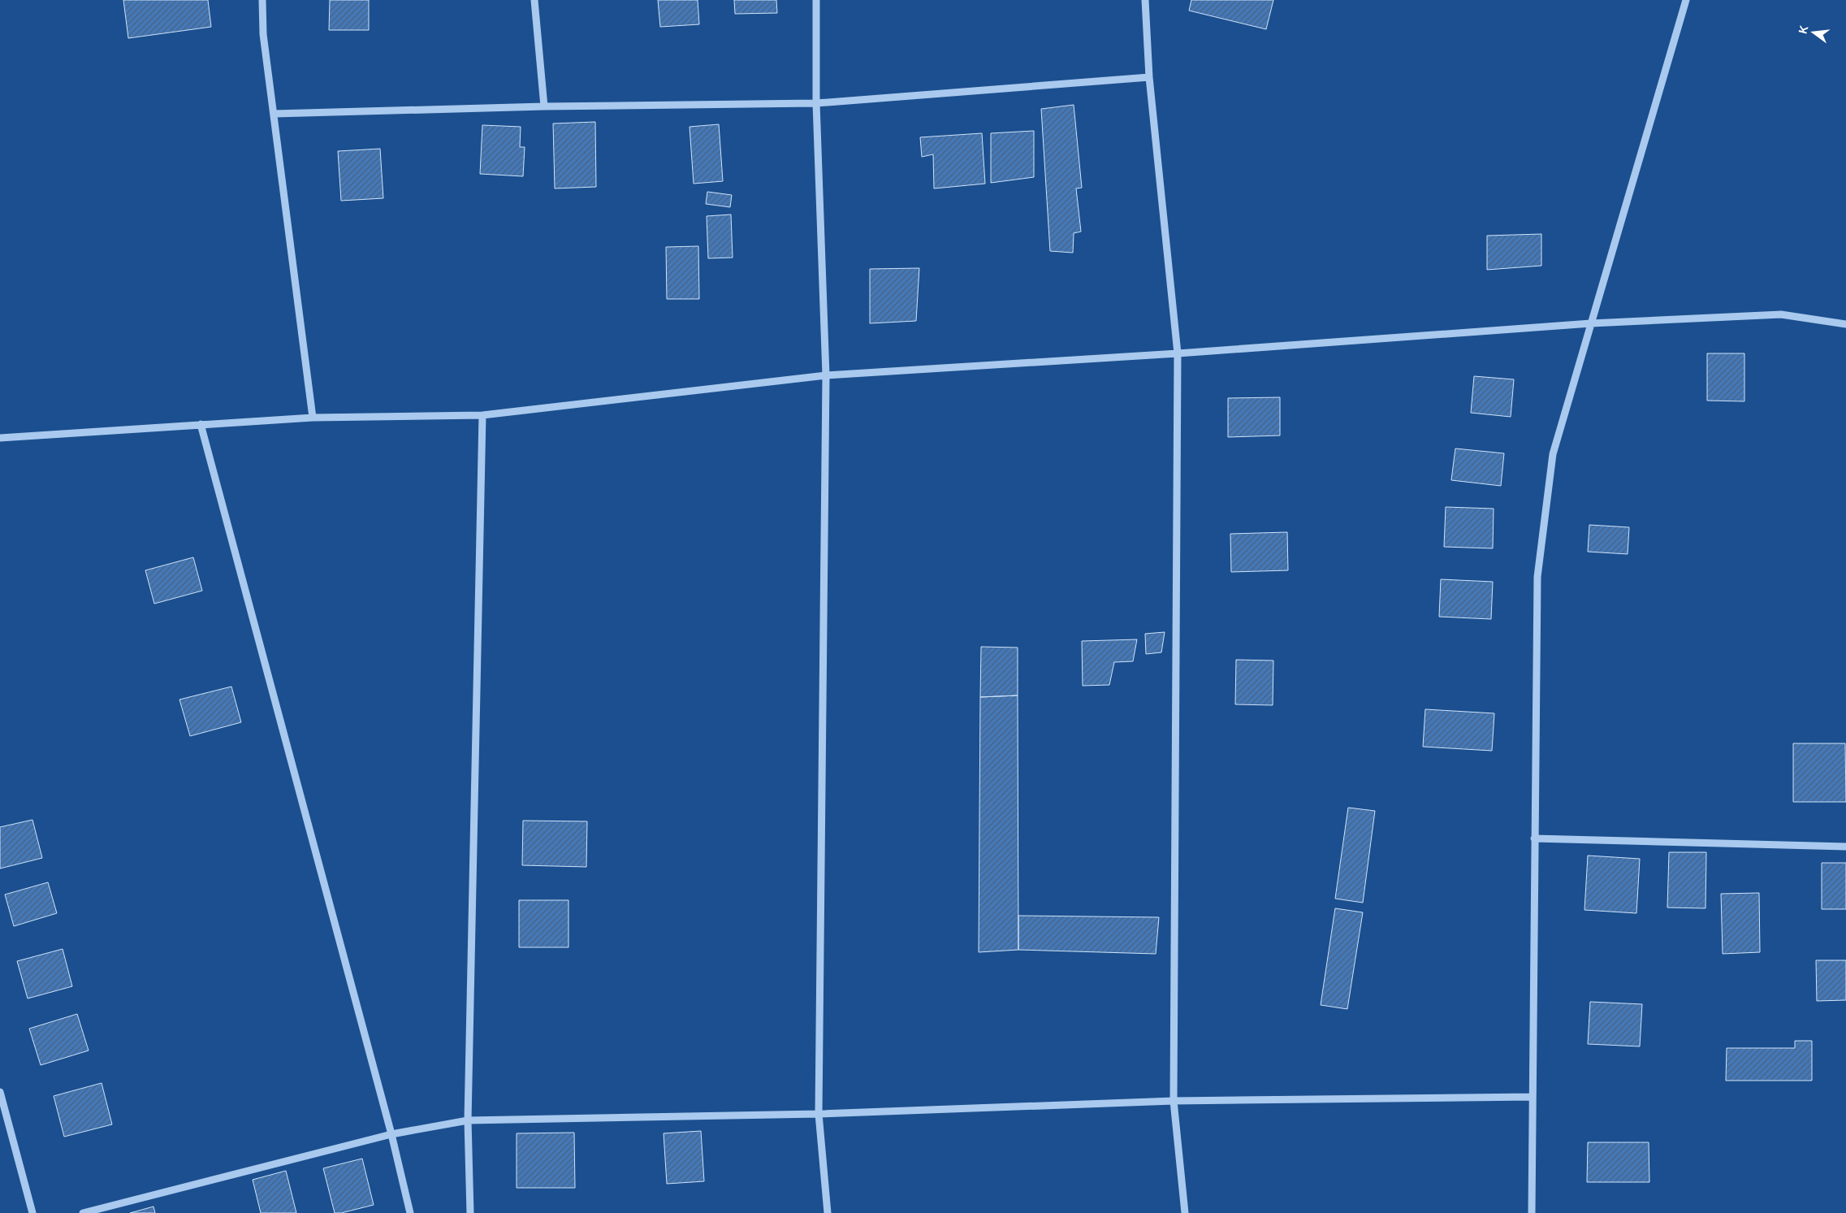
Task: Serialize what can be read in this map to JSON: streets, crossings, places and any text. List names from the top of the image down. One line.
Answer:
{"north":"left"}
